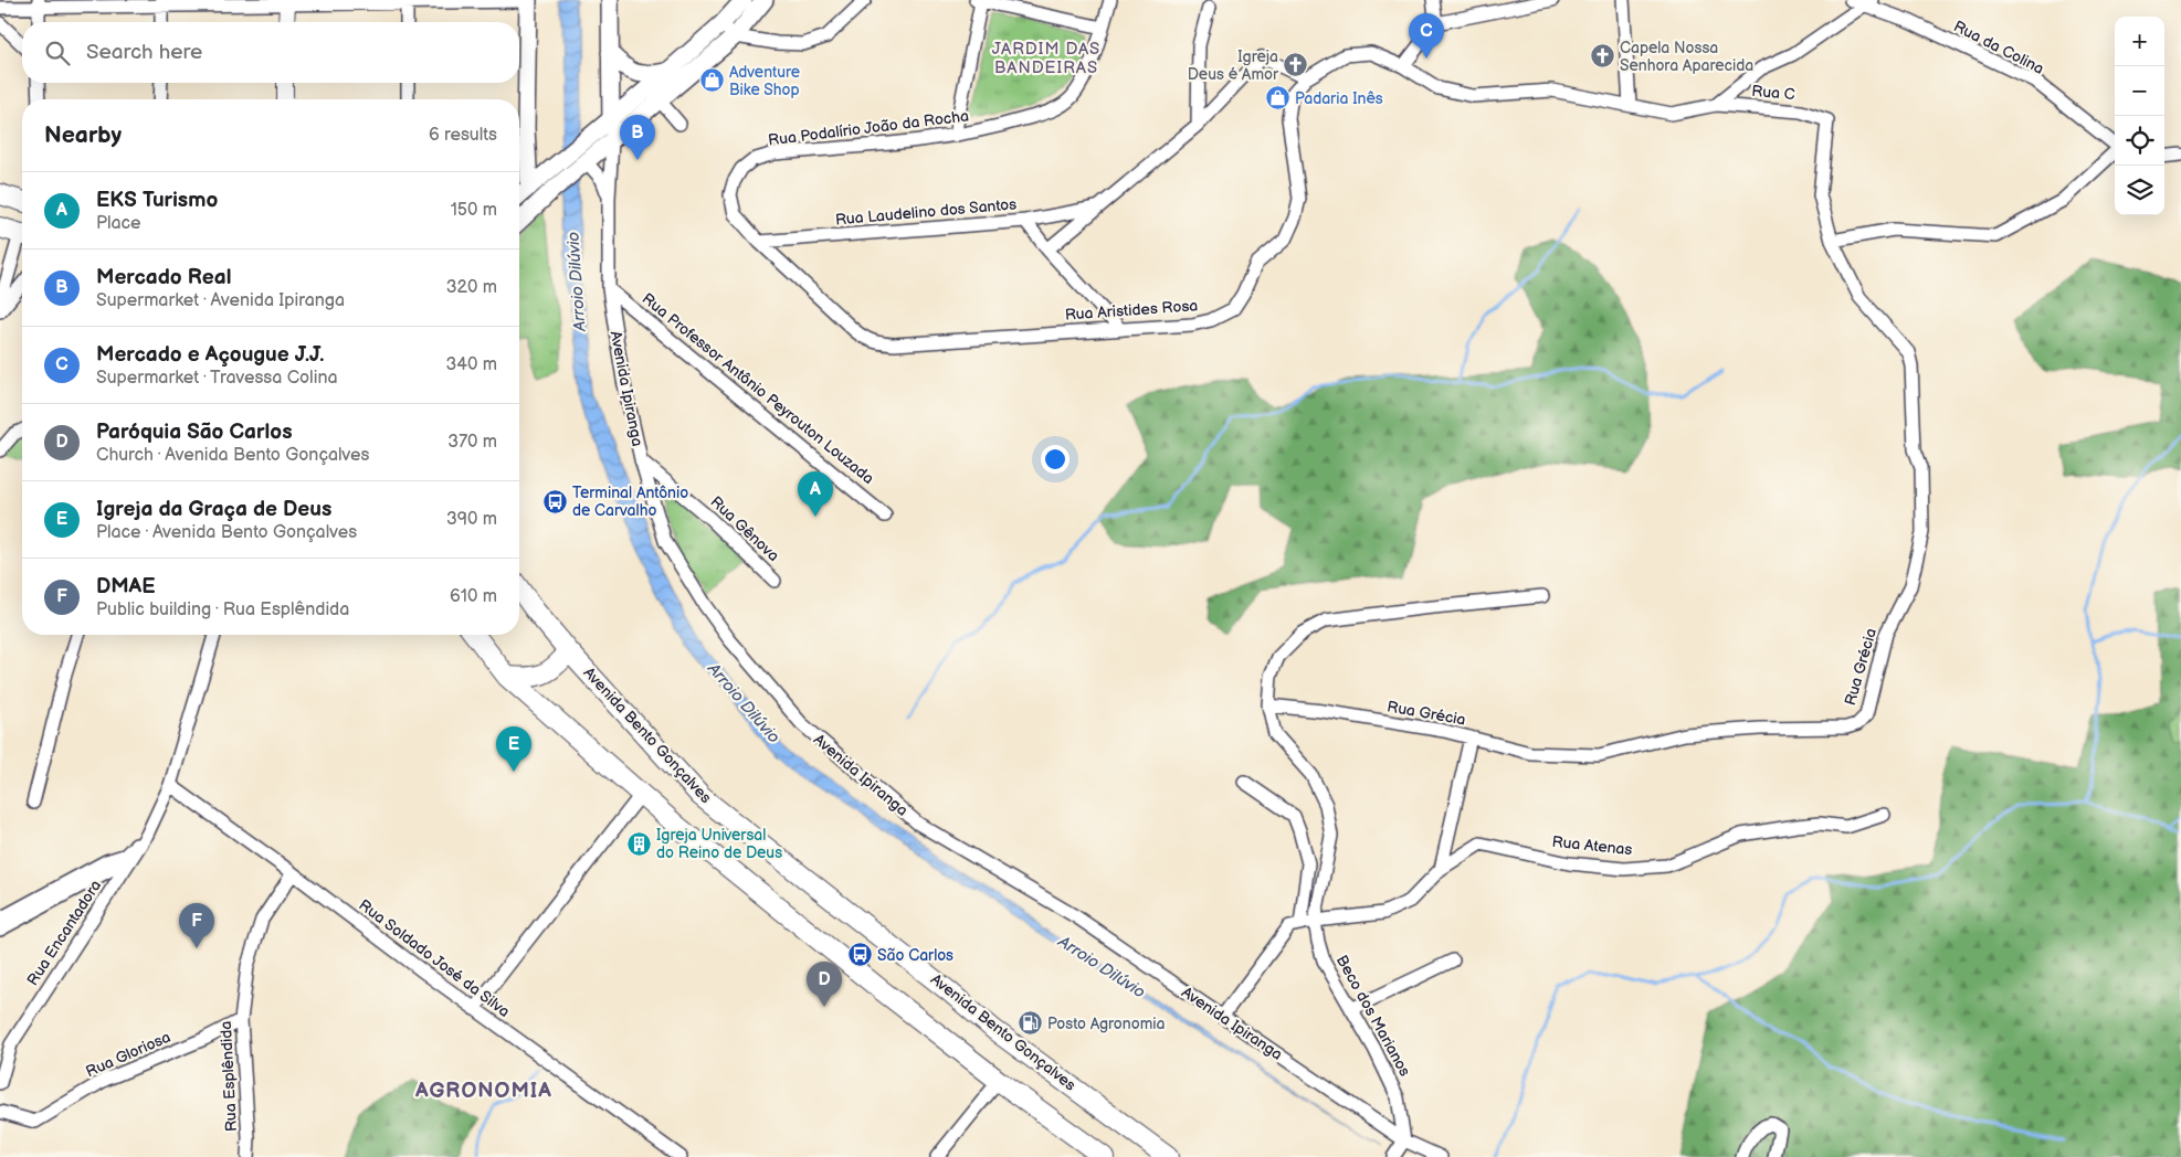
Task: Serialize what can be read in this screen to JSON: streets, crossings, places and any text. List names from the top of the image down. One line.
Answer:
{"streets":{"main road":["Avenida Ipiranga","Avenida Bento Gonçalves"],"street":["Rua da Colina","Rua C","Rua Podalírio João da Rocha","Rua Laudelino dos Santos","Rua Aristides Rosa","Rua Professor Antônio Peyrouton Louzada","Rua Gênova","Rua Grécia","Rua Atenas","Rua Encantadora","Rua Soldado José da Silva","Beco dos Marianos","Rua Gloriosa","Rua Esplêndida"]},"crossings":[["Rua da Colina","Rua Aristides Rosa"],["Rua C","Rua Aristides Rosa"],["Rua C","Rua Grécia"],["Rua Podalírio João da Rocha","Rua Aristides Rosa"],["Rua Laudelino dos Santos","Rua Aristides Rosa"],["Avenida Ipiranga","Rua Professor Antônio Peyrouton Louzada"],["Avenida Ipiranga","Rua Gênova"],["Avenida Ipiranga","Beco dos Marianos"],["Rua Grécia","Beco dos Marianos"],["Rua Atenas","Beco dos Marianos"],["Rua Encantadora","Rua Soldado José da Silva"],["Rua Soldado José da Silva","Rua Esplêndida"],["Rua Gloriosa","Rua Esplêndida"]],"districts":["JARDIM DAS BANDEIRAS","AGRONOMIA"],"water":["Arroio Dilúvio"],"places":{"church":["Capela Nossa Senhora Aparecida","Igreja Deus é Amor"],"shop":["Adventure Bike Shop","Padaria Inês"],"bus stop":["Terminal Antônio de Carvalho","São Carlos"],"building":["Igreja Universal do Reino de Deus"],"fuel station":["Posto Agronomia"]},"page":{"pins":["C","B","A","E","F","D"],"map_buttons":["+","−"],"search":"Search here","heading":["Nearby","6 results"],"list":[{"mark":"A","name":"EKS Turismo","note":"Place","value":"150 m"},{"mark":"B","name":"Mercado Real","note":"Supermarket · Avenida Ipiranga","value":"320 m"},{"mark":"C","name":"Mercado e Açougue J.J.","note":"Supermarket · Travessa Colina","value":"340 m"},{"mark":"D","name":"Paróquia São Carlos","note":"Church · Avenida Bento Gonçalves","value":"370 m"},{"mark":"E","name":"Igreja da Graça de Deus","note":"Place · Avenida Bento Gonçalves","value":"390 m"},{"mark":"F","name":"DMAE","note":"Public building · Rua Esplêndida","value":"610 m"}]}}
